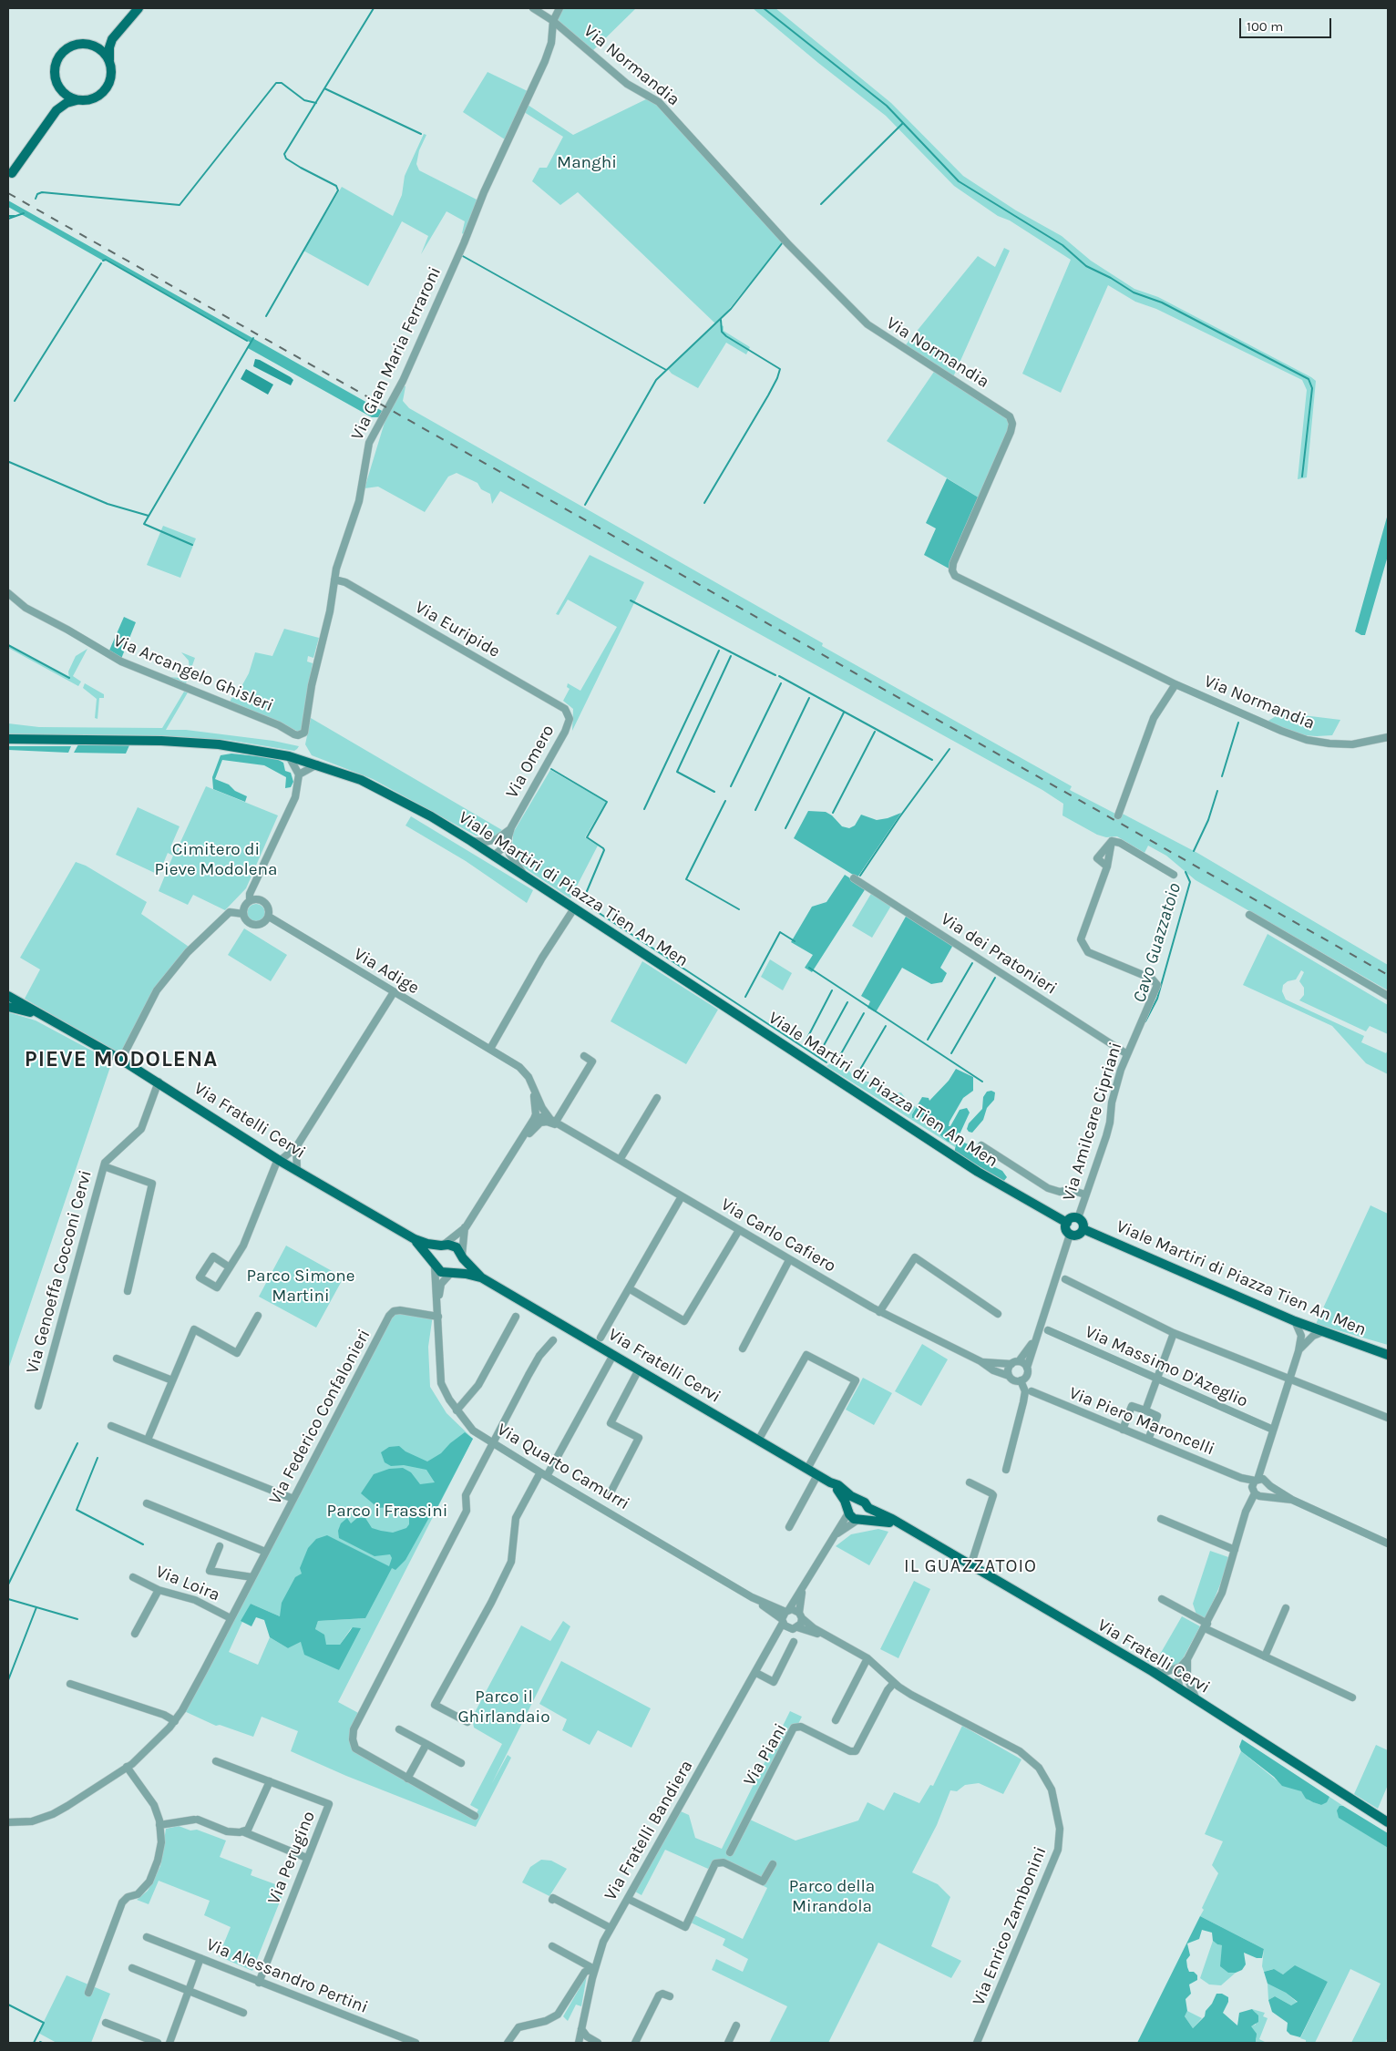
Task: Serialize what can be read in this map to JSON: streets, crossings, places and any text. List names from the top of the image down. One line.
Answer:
{"streets":{"main road":["Viale Martiri di Piazza Tien An Men","Via Fratelli Cervi"],"street":["Via Normandia","Via Gian Maria Ferraroni","Via Euripide","Via Arcangelo Ghisleri","Via Omero","Via dei Pratonieri","Via Adige","Via Amilcare Cipriani","Via Carlo Cafiero","Via Genoeffa Cocconi Cervi","Via Massimo D'Azeglio","Via Federico Confalonieri","Via Piero Maroncelli","Via Quarto Camurri","Via Loira","Via Piani","Via Fratelli Bandiera","Via Perugino","Via Enrico Zambonini","Via Alessandro Pertini"]},"crossings":[["Via Normandia","Via Gian Maria Ferraroni"],["Via Gian Maria Ferraroni","Via Euripide"],["Via Gian Maria Ferraroni","Via Arcangelo Ghisleri"],["Via Euripide","Via Omero"],["Via Omero","Viale Martiri di Piazza Tien An Men"],["Viale Martiri di Piazza Tien An Men","Via Amilcare Cipriani"],["Via dei Pratonieri","Via Amilcare Cipriani"],["Via Adige","Via Carlo Cafiero"],["Via Fratelli Cervi","Via Carlo Cafiero"],["Via Fratelli Cervi","Via Genoeffa Cocconi Cervi"],["Via Fratelli Cervi","Via Quarto Camurri"],["Via Fratelli Cervi","Via Fratelli Bandiera"],["Via Carlo Cafiero","Via Quarto Camurri"],["Via Federico Confalonieri","Via Quarto Camurri"],["Via Federico Confalonieri","Via Loira"],["Via Quarto Camurri","Via Fratelli Bandiera"],["Via Piani","Via Enrico Zambonini"],["Via Fratelli Bandiera","Via Enrico Zambonini"],["Via Perugino","Via Alessandro Pertini"]],"districts":["PIEVE MODOLENA","IL GUAZZATOIO"],"water":["Cavo Guazzatoio"],"parks":["Manghi","Cimitero di Pieve Modolena","Parco Simone Martini","Parco i Frassini","Parco il Ghirlandaio","Parco della Mirandola"],"scale_bar":"100 m"}
